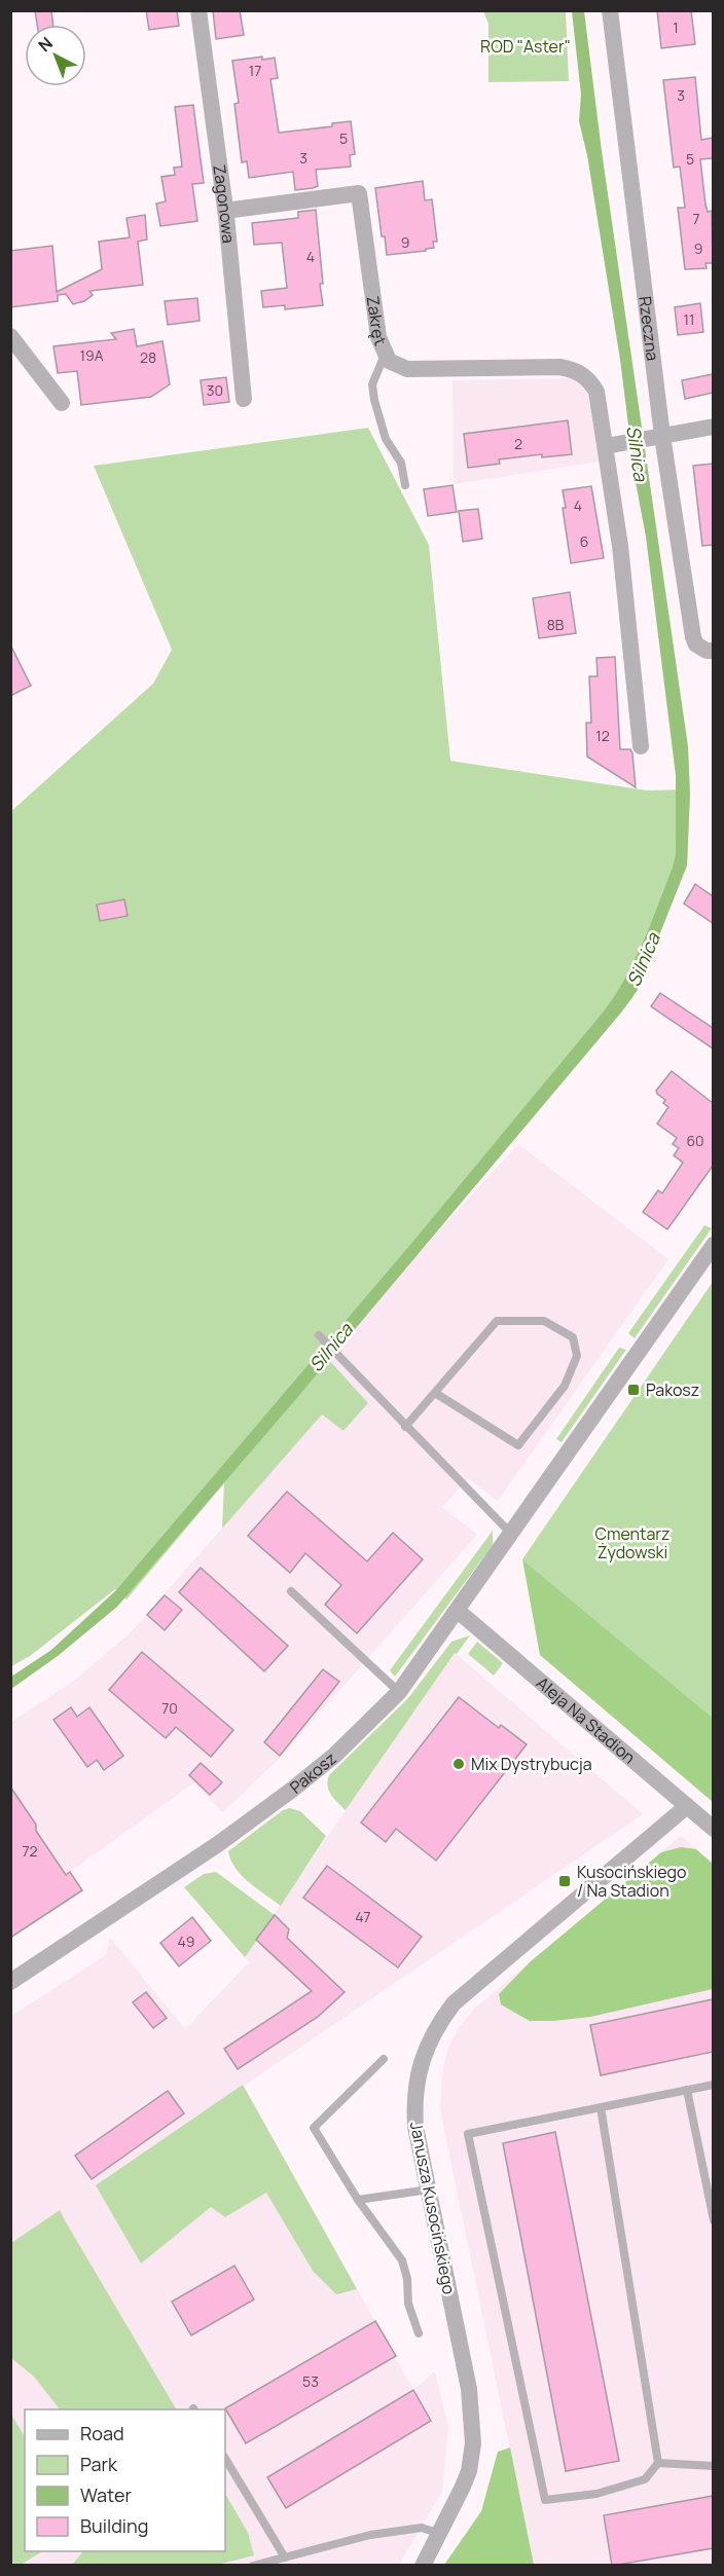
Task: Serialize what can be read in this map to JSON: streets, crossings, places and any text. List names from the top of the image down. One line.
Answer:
{"streets":{"street":["Zagonowa","Zakręt","Rzeczna","Aleja Na Stadion","Pakosz","Janusza Kusocińskiego"]},"crossings":[["Zagonowa","Zakręt"],["Aleja Na Stadion","Pakosz"],["Aleja Na Stadion","Janusza Kusocińskiego"]],"water":["Silnica"],"parks":["ROD \"Aster\"","Cmentarz Żydowski"],"places":{"transit":["Pakosz","Kusocińskiego / Na Stadion"],"other":["Mix Dystrybucja"]},"house_numbers":["1","17","3","5","3","5","7","9","9","4","11","19A","28","30","2","4","6","8B","12","60","70","72","47","49","53"],"legend":["Road","Park","Water","Building"],"north":"top left"}
